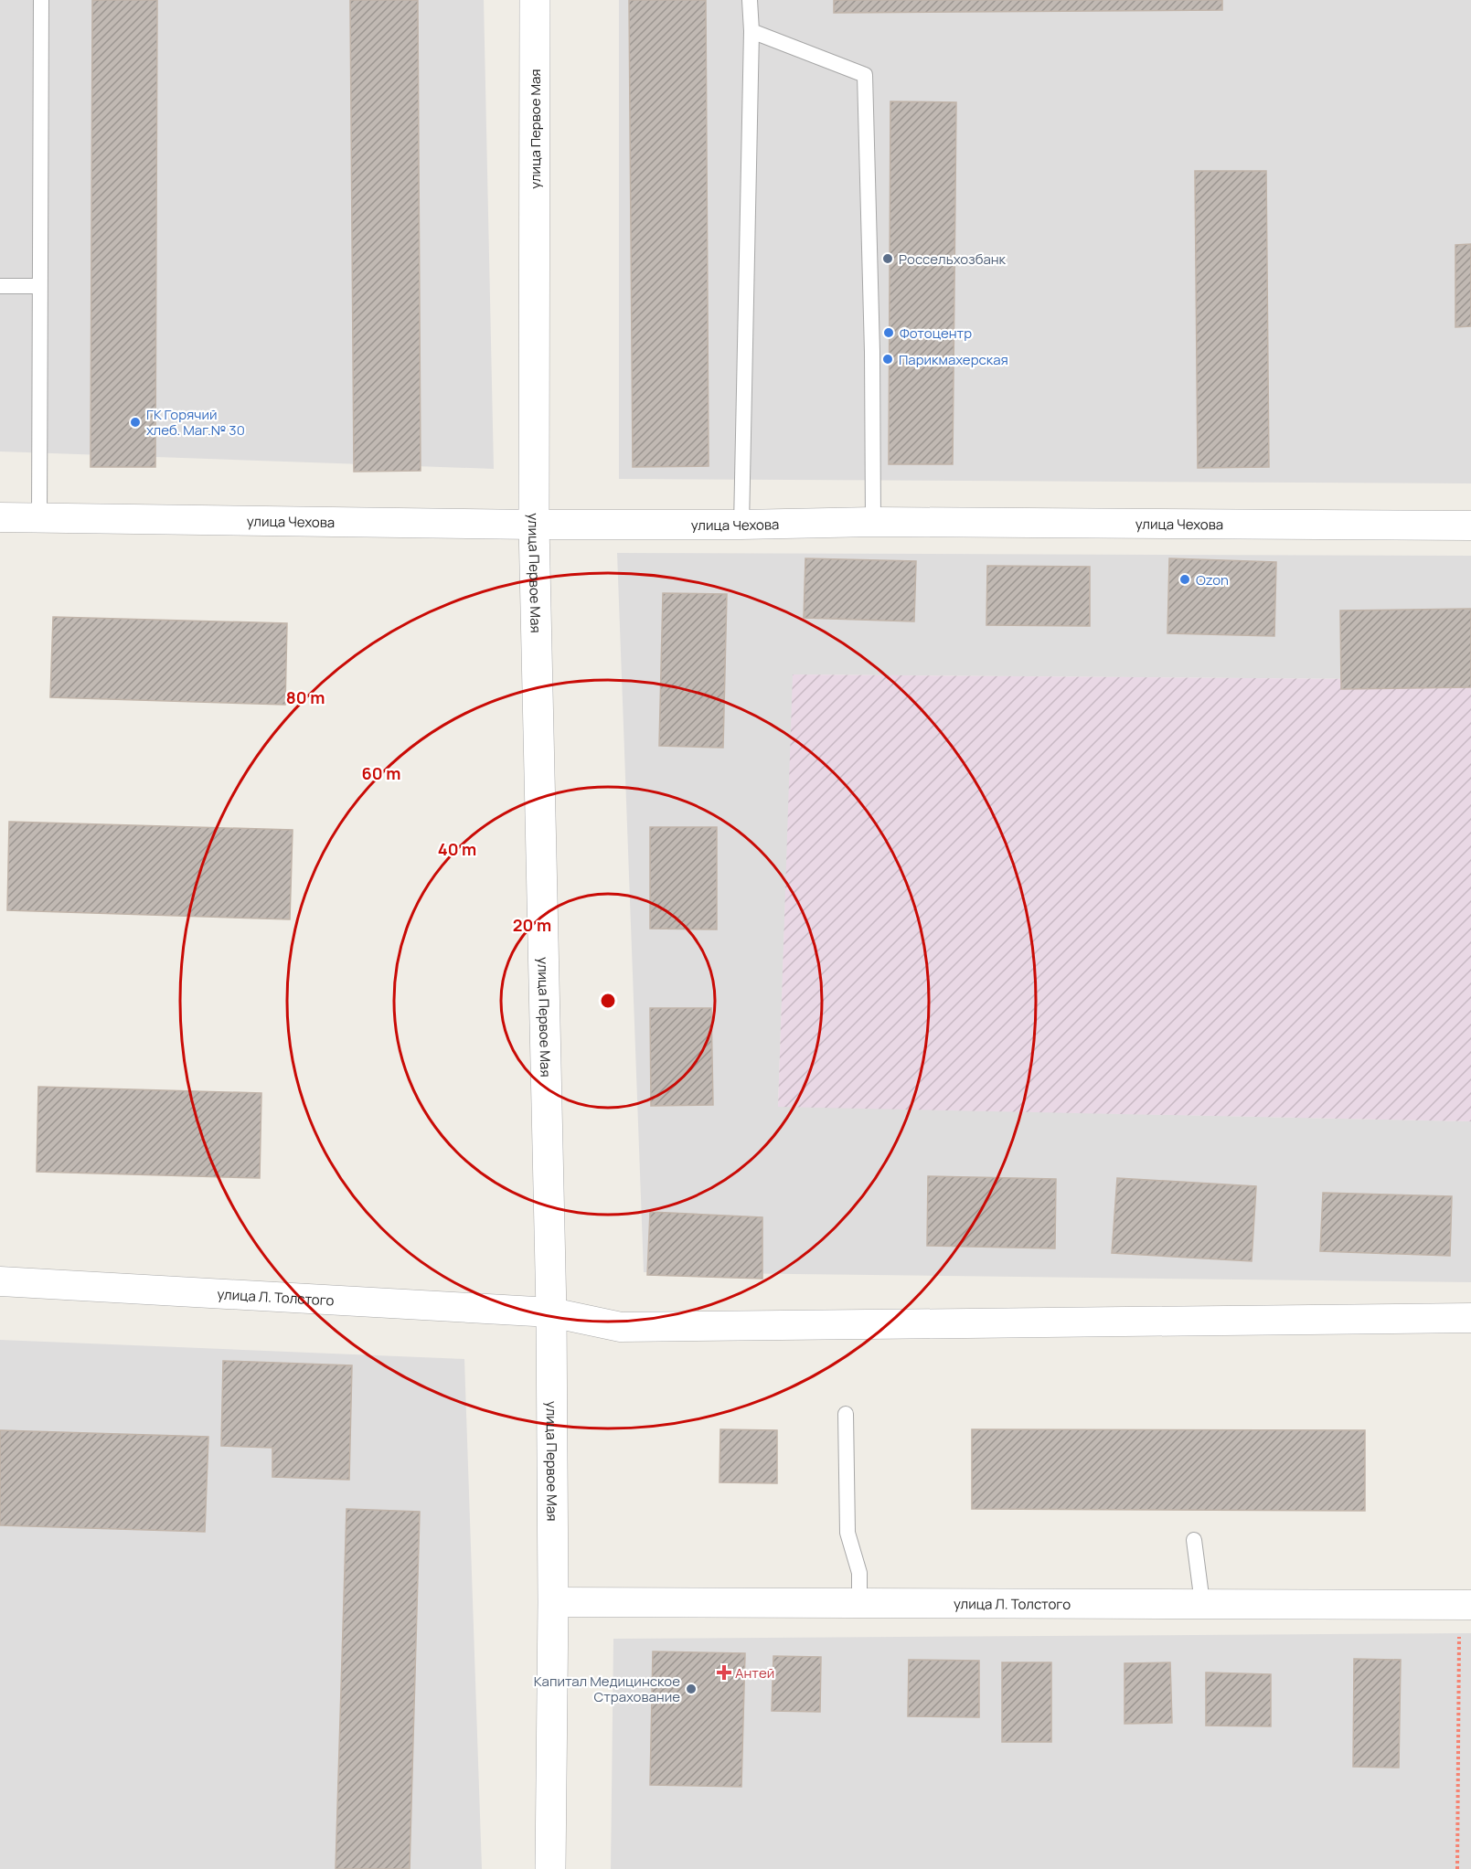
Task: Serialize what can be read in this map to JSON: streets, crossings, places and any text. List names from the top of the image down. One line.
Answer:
{"streets":{"street":["улица Первое Мая","улица Чехова","улица Л. Толстого"]},"crossings":[["улица Первое Мая","улица Чехова"],["улица Первое Мая","улица Л. Толстого"]],"places":{"other":["Россельхозбанк","Фотоцентр","Парикмахерская","ГК Горячий хлеб. Маг.№ 30","Ozon","Капитал Медицинское Страхование"],"health":["Антей"]},"rings":["80 m","60 m","40 m","20 m"]}
